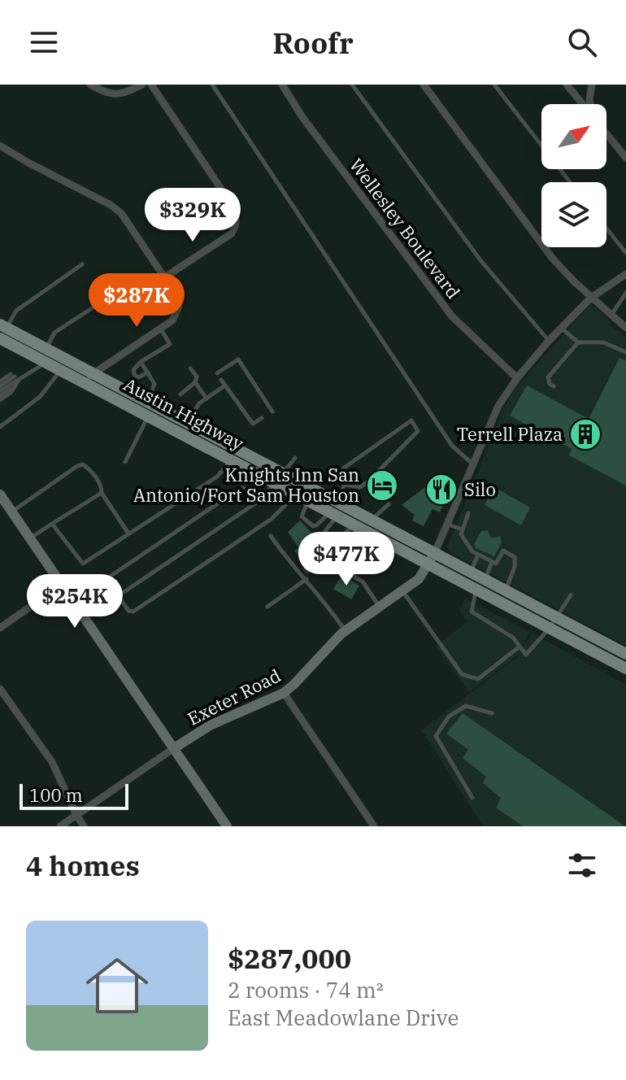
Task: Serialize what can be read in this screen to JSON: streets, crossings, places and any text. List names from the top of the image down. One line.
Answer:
{"streets":{"main road":["Austin Highway"],"street":["Wellesley Boulevard","Exeter Road"]},"crossings":[["Austin Highway","Exeter Road"]],"places":{"building":["Terrell Plaza"],"hotel":["Knights Inn San Antonio/Fort Sam Houston"],"restaurant":["Silo"]},"scale_bar":"100 m","north":"top right","page":{"header":"Roofr","price":["$329K","$287K","$477K","$254K"],"scale":"100 m","heading":"4 homes","list":[{"name":"$287,000","note":"2 rooms · 74 m² · East Meadowlane Drive"}]}}
